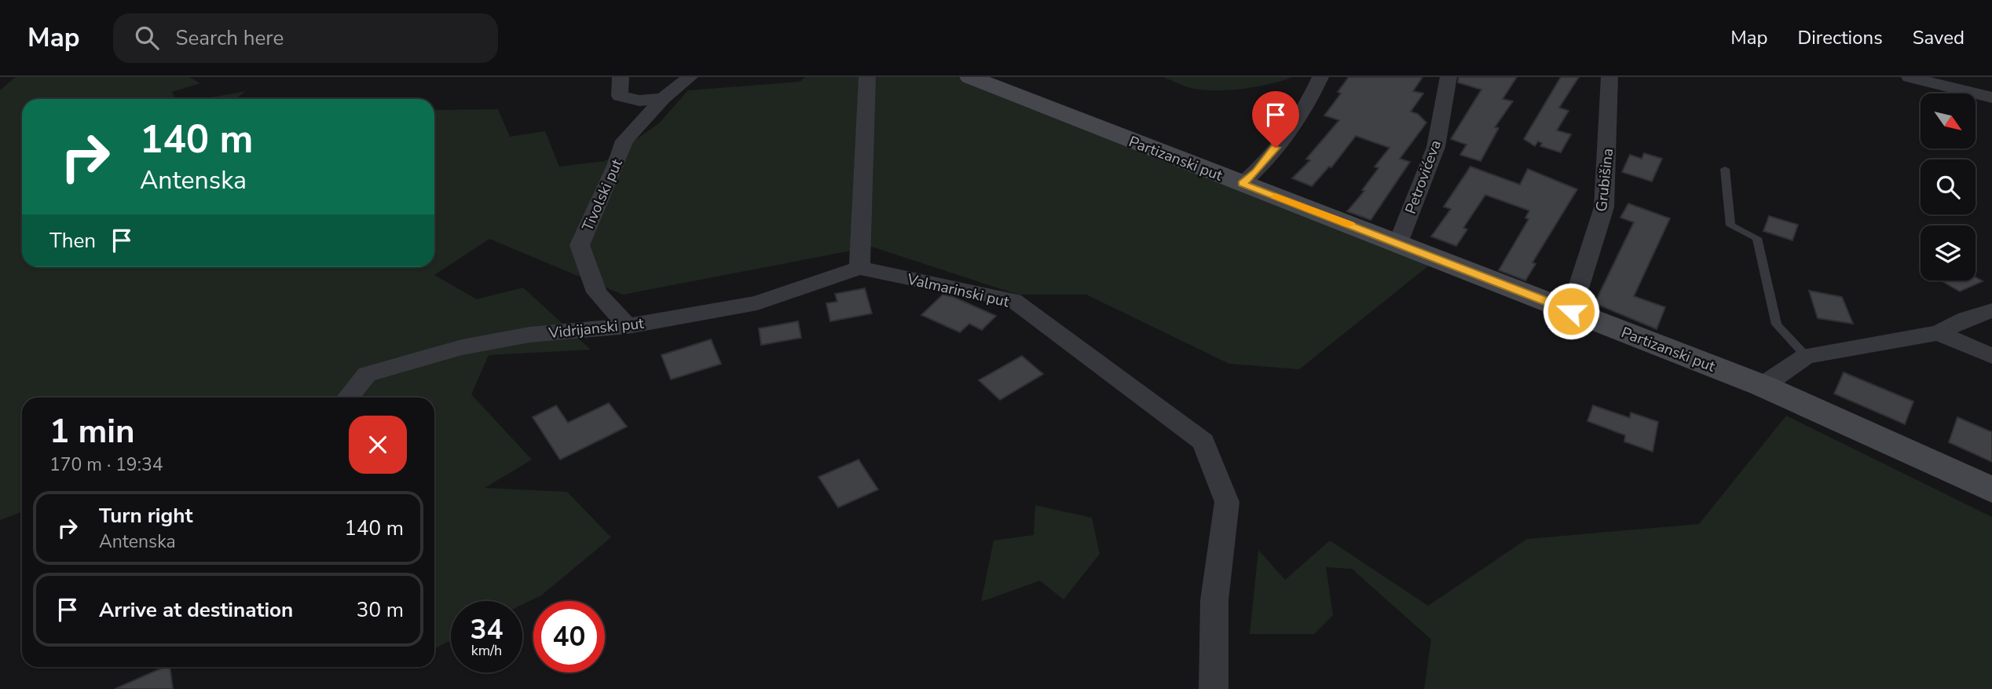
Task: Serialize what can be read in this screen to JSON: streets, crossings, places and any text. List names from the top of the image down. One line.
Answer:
{"streets":{"street":["Partizanski put","Petrovićeva","Grubišina","Tivolski put","Valmarinski put","Vidrijanski put"]},"crossings":[["Partizanski put","Petrovićeva"],["Partizanski put","Grubišina"],["Tivolski put","Vidrijanski put"],["Valmarinski put","Vidrijanski put"]],"north":"bottom right","page":{"header":"Map","search":"Search here","nav":["Map","Directions","Saved"],"turn":["140 m","Antenska"],"then":"Then","heading":["1 min","170 m · 19:34"],"list":[{"name":"Turn right","note":"Antenska","value":"140 m"},{"name":"Arrive at destination","value":"30 m"}],"speed":"34 km/h","limit":"40"}}
